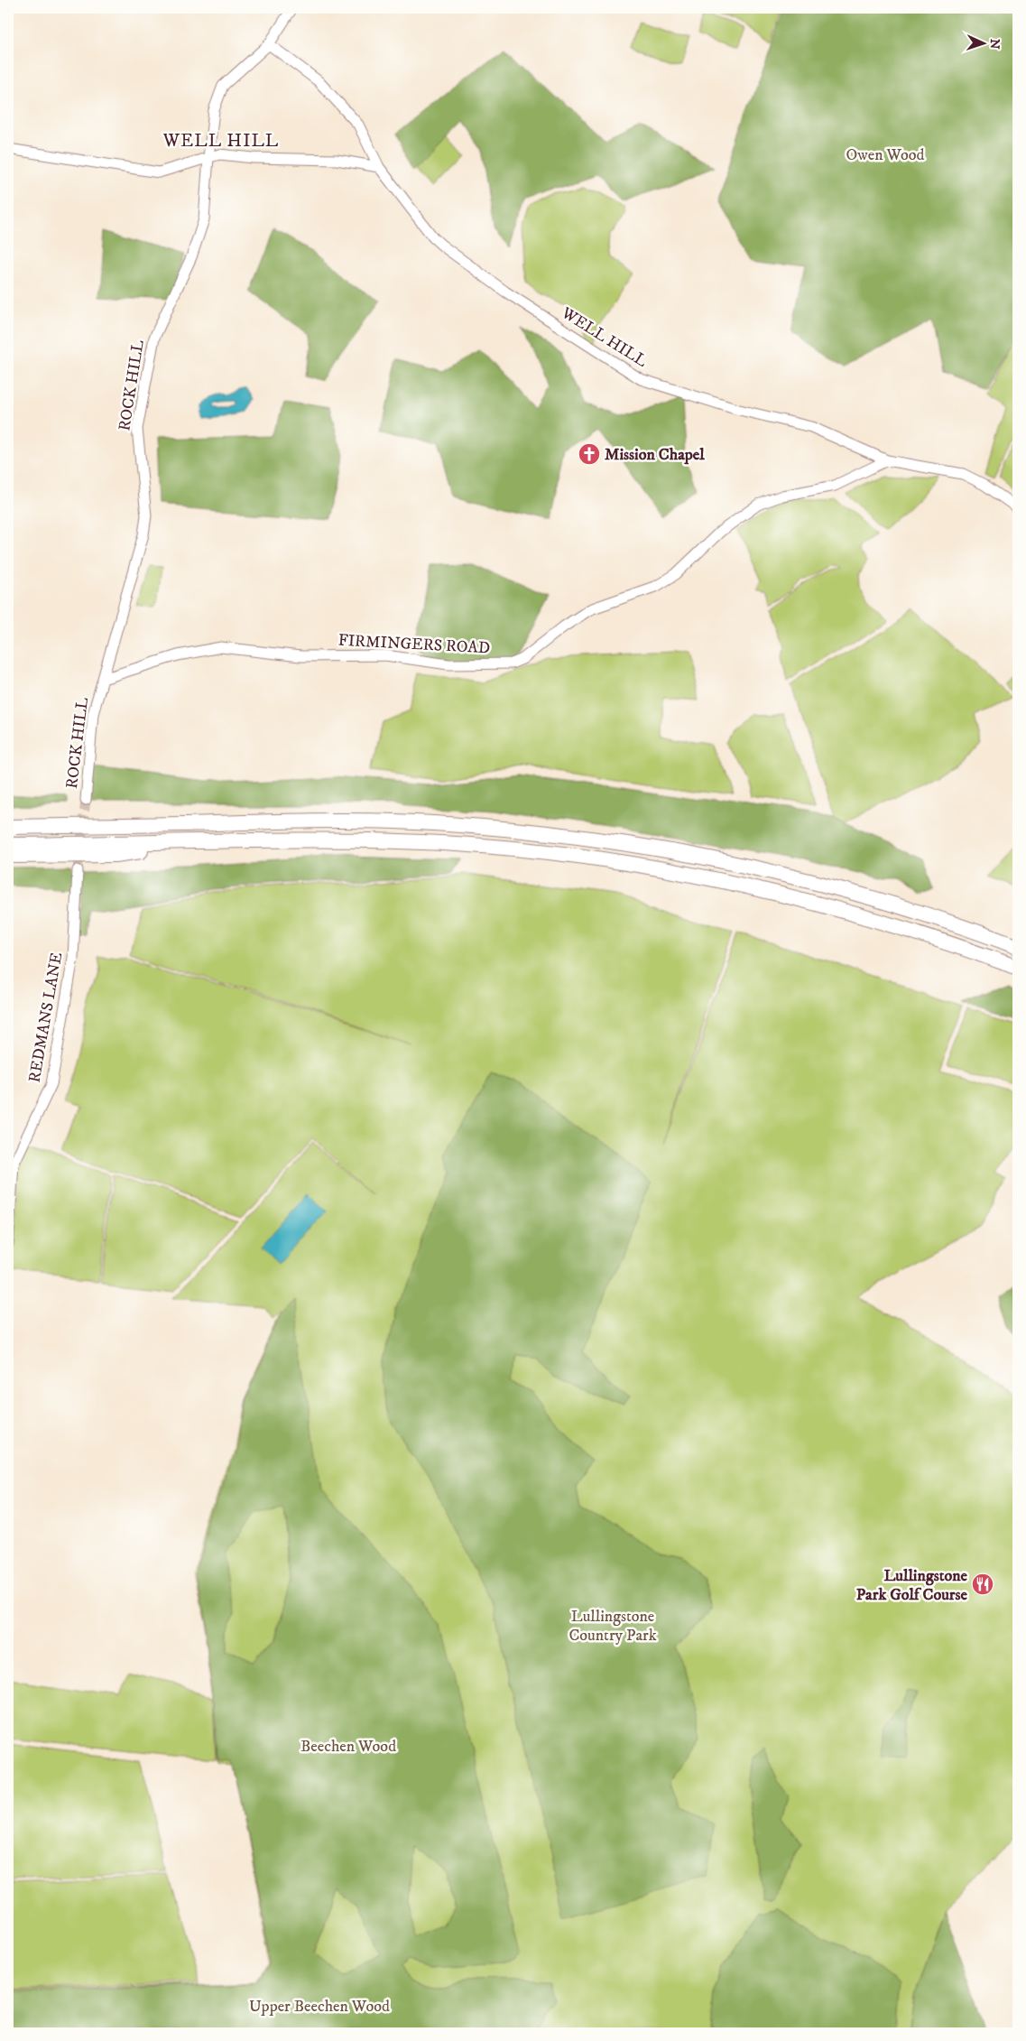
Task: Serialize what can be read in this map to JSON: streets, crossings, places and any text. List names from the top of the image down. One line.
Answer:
{"streets":{"street":["WELL HILL","ROCK HILL","FIRMINGERS ROAD","REDMANS LANE"]},"crossings":[["WELL HILL","ROCK HILL"],["WELL HILL","FIRMINGERS ROAD"],["ROCK HILL","FIRMINGERS ROAD"]],"districts":["WELL HILL"],"parks":["Owen Wood","Lullingstone Country Park","Beechen Wood","Upper Beechen Wood"],"places":{"church":["Mission Chapel"],"restaurant":["Lullingstone Park Golf Course"]},"north":"right"}
